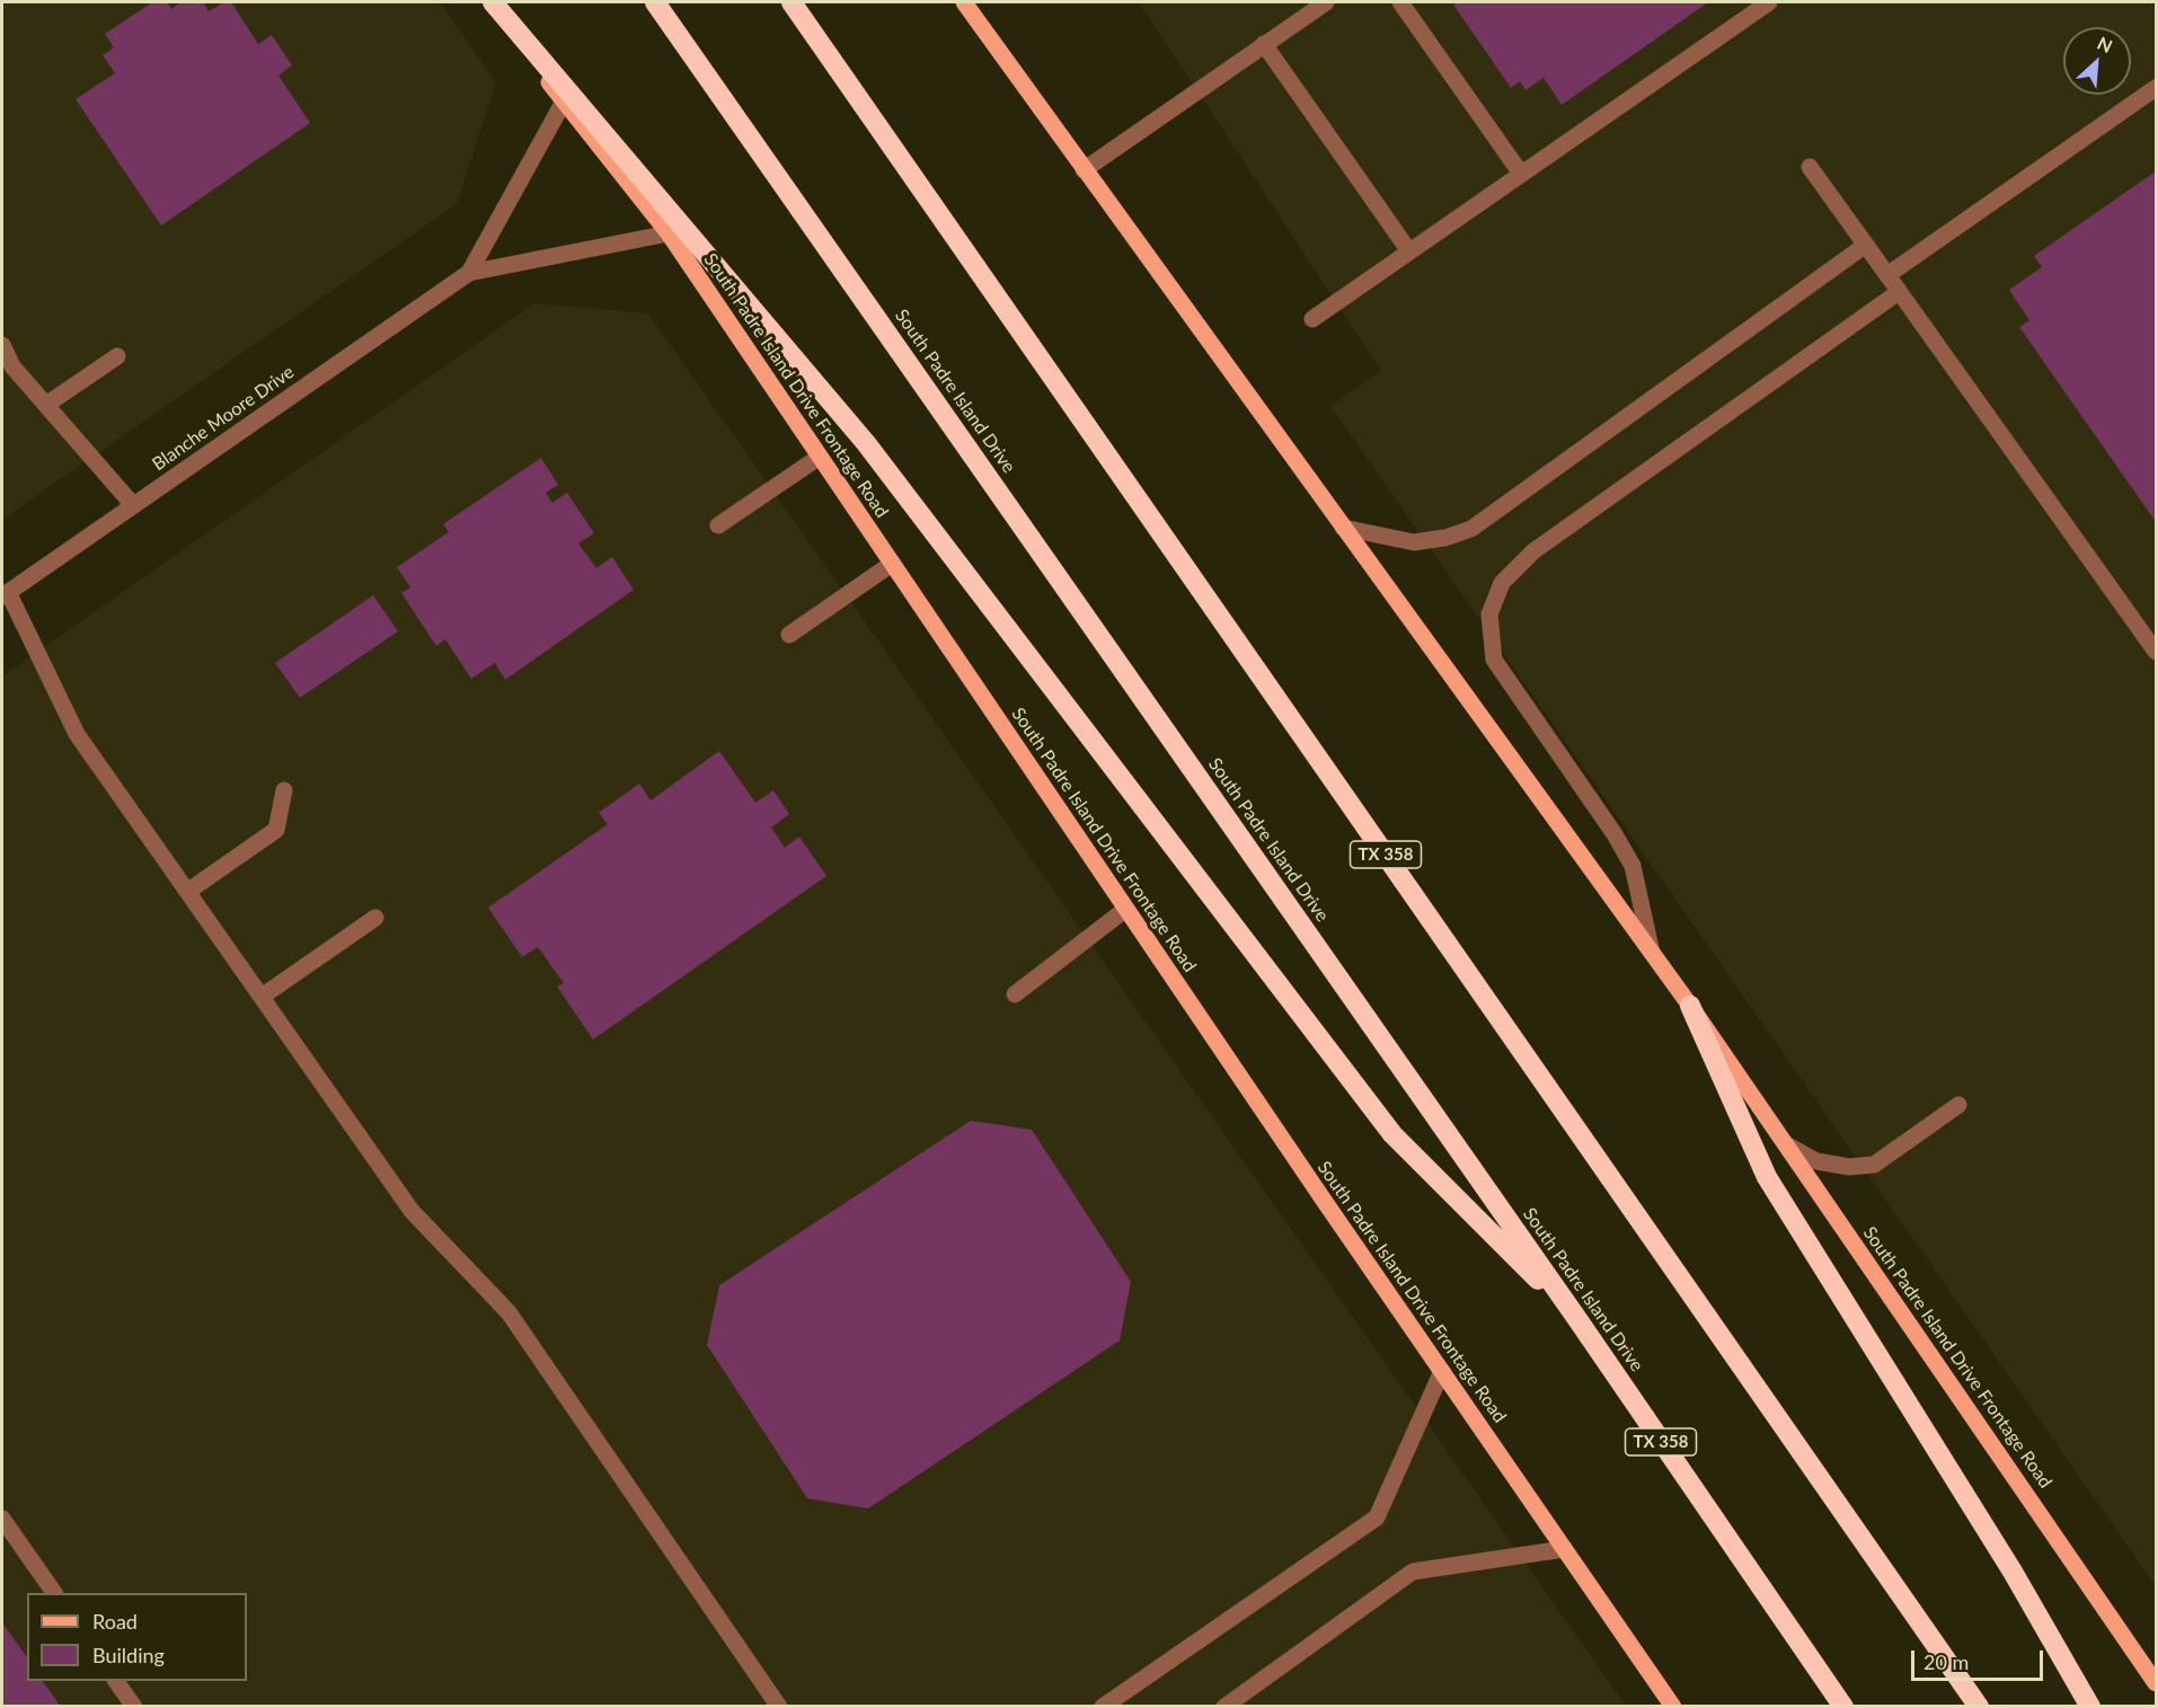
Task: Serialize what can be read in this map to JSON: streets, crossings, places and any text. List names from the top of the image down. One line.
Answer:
{"streets":{"highway":["South Padre Island Drive","TX 358"],"main road":["South Padre Island Drive Frontage Road"],"street":["Blanche Moore Drive"]},"crossings":[["South Padre Island Drive Frontage Road","Blanche Moore Drive"]],"legend":["Road","Building"],"scale_bar":"20 m","north":"top right"}
